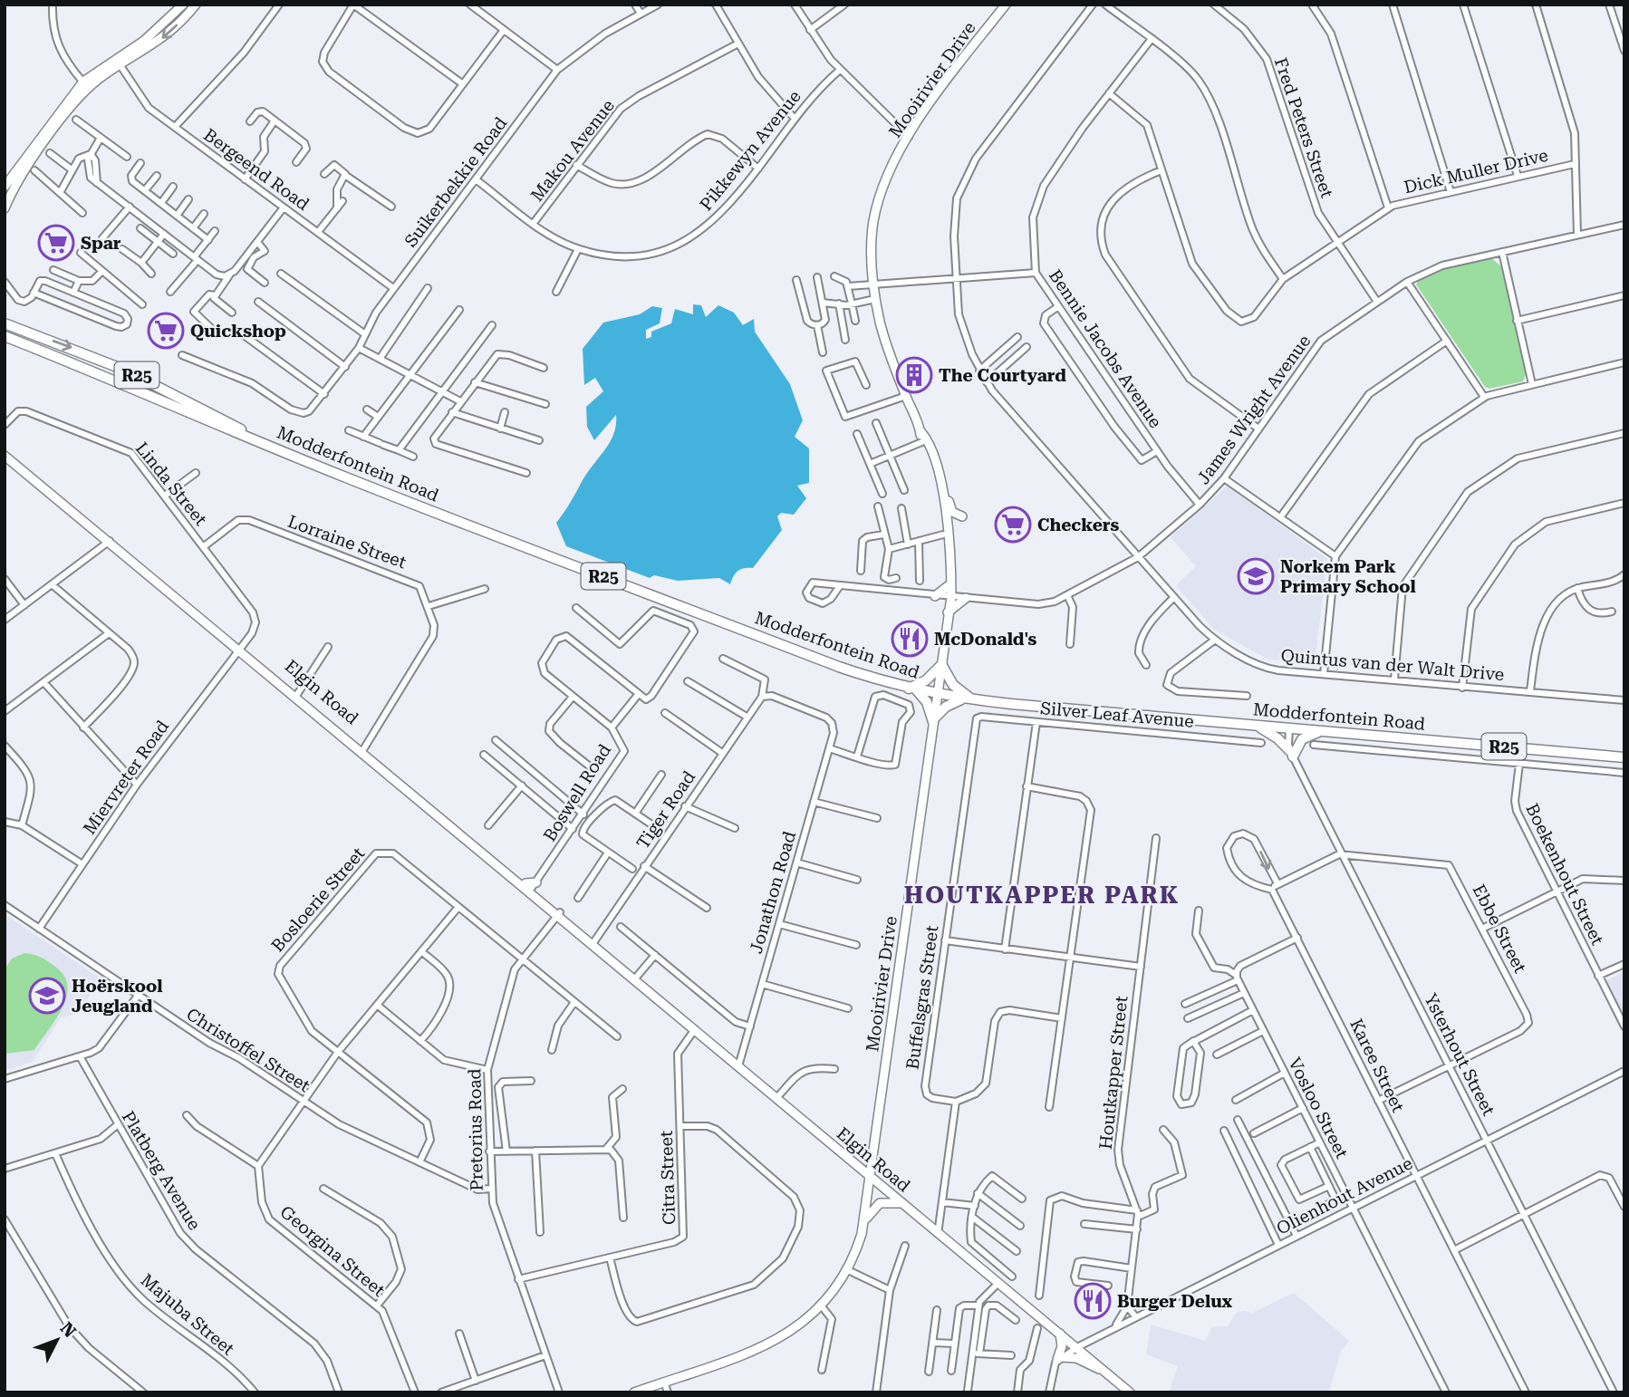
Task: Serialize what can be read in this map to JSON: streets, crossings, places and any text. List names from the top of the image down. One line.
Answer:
{"streets":{"main road":["R25","Modderfontein Road"],"street":["Mooirivier Drive","Fred Peters Street","Makou Avenue","Pikkewyn Avenue","Bergeend Road","Dick Muller Drive","Suikerbekkie Road","Bennie Jacobs Avenue","James Wright Avenue","Linda Street","Lorraine Street","Quintus van der Walt Drive","Elgin Road","Silver Leaf Avenue","Miervreter Road","Boswell Road","Tiger Road","Boekenhout Street","Jonathon Road","Bosloerie Street","Ebbe Street","Buffelsgras Street","Christoffel Street","Ysterhout Street","Karee Street","Houtkapper Street","Vosloo Street","Pretorius Road","Platberg Avenue","Citra Street","Olienhout Avenue","Georgina Street","Majuba Street"]},"crossings":[["Mooirivier Drive","James Wright Avenue"],["Mooirivier Drive","Modderfontein Road"],["Mooirivier Drive","Elgin Road"],["Fred Peters Street","Dick Muller Drive"],["Fred Peters Street","James Wright Avenue"],["Makou Avenue","Pikkewyn Avenue"],["Pikkewyn Avenue","Suikerbekkie Road"],["Bergeend Road","Suikerbekkie Road"],["Dick Muller Drive","Bennie Jacobs Avenue"],["Bennie Jacobs Avenue","James Wright Avenue"],["James Wright Avenue","Quintus van der Walt Drive"],["Modderfontein Road","Ysterhout Street"],["Linda Street","Lorraine Street"],["Linda Street","Elgin Road"],["Linda Street","Miervreter Road"],["Lorraine Street","Elgin Road"],["Elgin Road","Miervreter Road"],["Elgin Road","Boswell Road"],["Elgin Road","Tiger Road"],["Elgin Road","Jonathon Road"],["Elgin Road","Pretorius Road"],["Elgin Road","Citra Street"],["Elgin Road","Olienhout Avenue"],["Silver Leaf Avenue","Buffelsgras Street"],["Miervreter Road","Christoffel Street"],["Tiger Road","Jonathon Road"],["Bosloerie Street","Christoffel Street"],["Bosloerie Street","Pretorius Road"],["Ebbe Street","Ysterhout Street"],["Ebbe Street","Karee Street"],["Christoffel Street","Pretorius Road"],["Ysterhout Street","Olienhout Avenue"],["Karee Street","Olienhout Avenue"],["Houtkapper Street","Olienhout Avenue"],["Vosloo Street","Olienhout Avenue"],["Pretorius Road","Citra Street"]],"districts":["HOUTKAPPER PARK"],"places":{"supermarket":["Spar","Quickshop","Checkers"],"building":["The Courtyard"],"school or university":["Norkem Park Primary School","Hoërskool Jeugland"],"restaurant":["McDonald's","Burger Delux"]},"north":"top right"}
